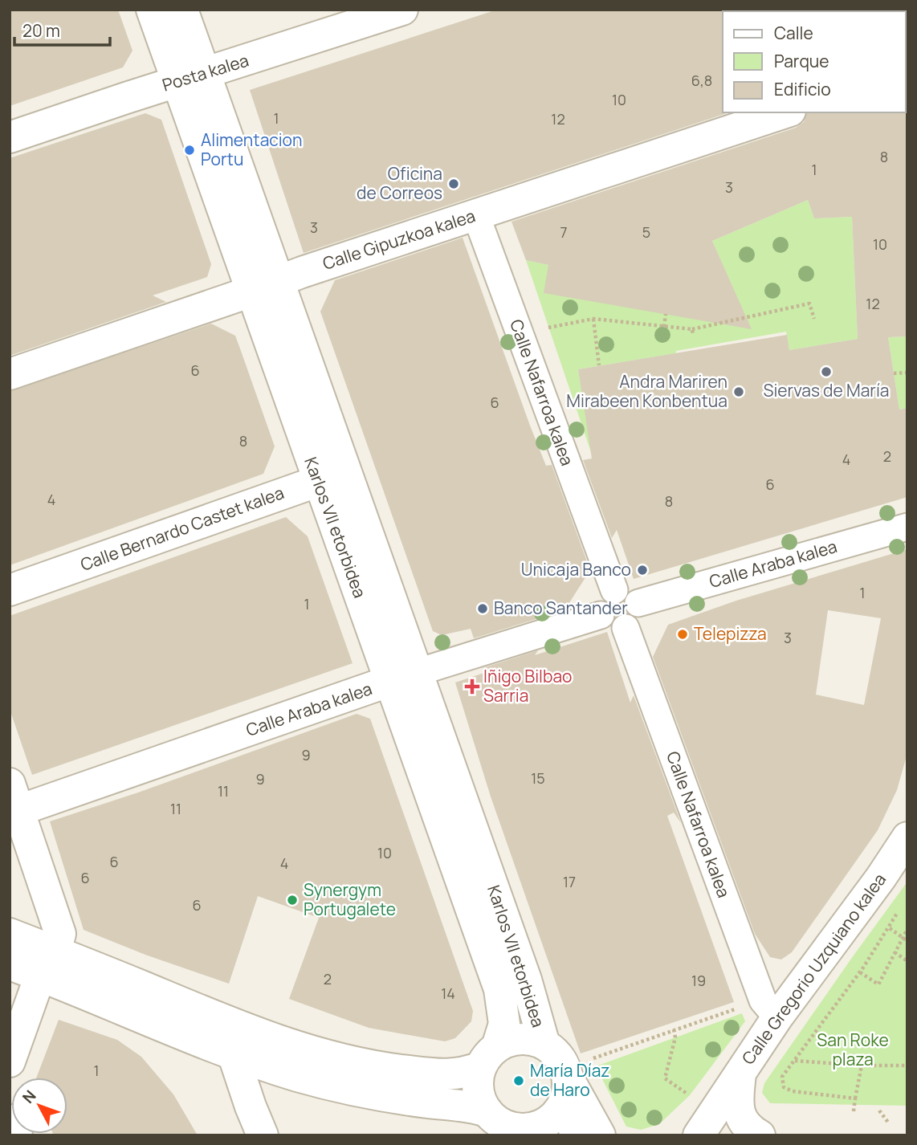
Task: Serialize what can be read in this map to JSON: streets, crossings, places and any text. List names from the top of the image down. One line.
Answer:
{"streets":{"street":["Posta kalea","Calle Gipuzkoa kalea","Calle Nafarroa kalea","Karlos VII etorbidea","Calle Bernardo Castet kalea","Calle Araba kalea","Calle Gregorio Uzquiano kalea"]},"crossings":[["Posta kalea","Karlos VII etorbidea"],["Calle Gipuzkoa kalea","Karlos VII etorbidea"],["Calle Nafarroa kalea","Calle Araba kalea"],["Calle Nafarroa kalea","Calle Gregorio Uzquiano kalea"],["Karlos VII etorbidea","Calle Bernardo Castet kalea"],["Karlos VII etorbidea","Calle Araba kalea"]],"parks":["San Roke plaza"],"places":{"other":["Alimentacion Portu","Oficina de Correos","Siervas de María","Andra Mariren Mirabeen Konbentua","Unicaja Banco","Banco Santander","Telepizza","Synergym Portugalete","María Díaz de Haro"],"health":["Iñigo Bilbao Sarria"]},"house_numbers":["6,8","10","1","12","8","1","3","3","7","5","10","12","6","6","8","2","4","6","4","8","1","1","3","9","15","9","11","11","10","6","4","6","17","6","2","19","14","1"],"legend":["Calle","Parque","Edificio"],"scale_bar":"20 m","north":"top left"}
